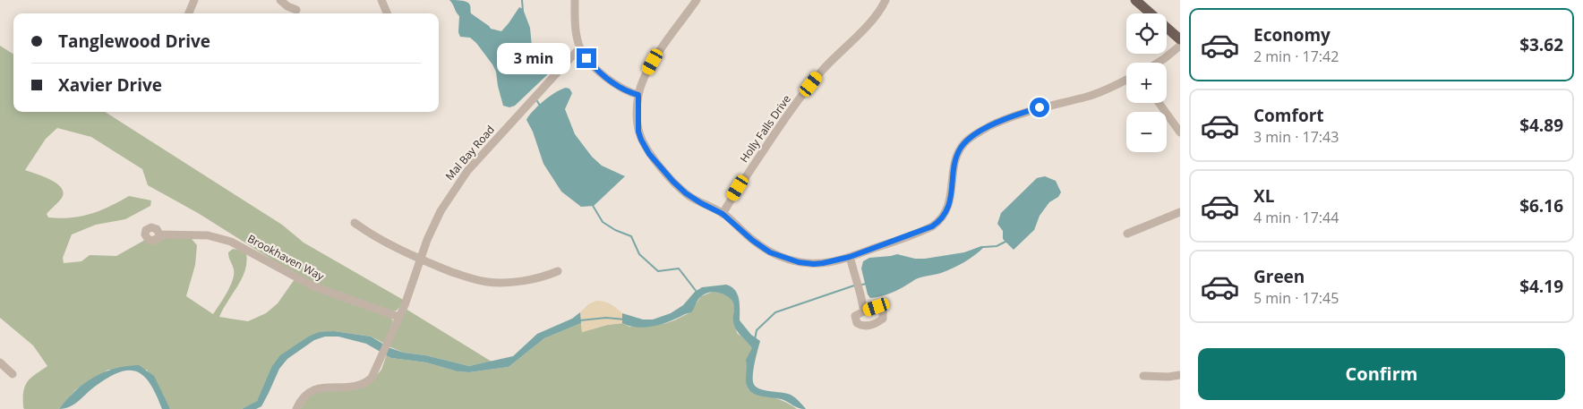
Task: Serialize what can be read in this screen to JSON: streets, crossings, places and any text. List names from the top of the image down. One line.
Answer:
{"streets":{"street":["Holly Falls Drive","Mal Bay Road","Brookhaven Way"]},"crossings":[["Mal Bay Road","Brookhaven Way"]],"page":{"list":[{"name":"Economy","note":"2 min · 17:42","value":"$3.62"},{"name":"Comfort","note":"3 min · 17:43","value":"$4.89"},{"name":"XL","note":"4 min · 17:44","value":"$6.16"},{"name":"Green","note":"5 min · 17:45","value":"$4.19"}],"map_buttons":["+","−"],"banner":["Tanglewood Drive","Xavier Drive"],"bubble":"3 min","buttons":"Confirm"}}
